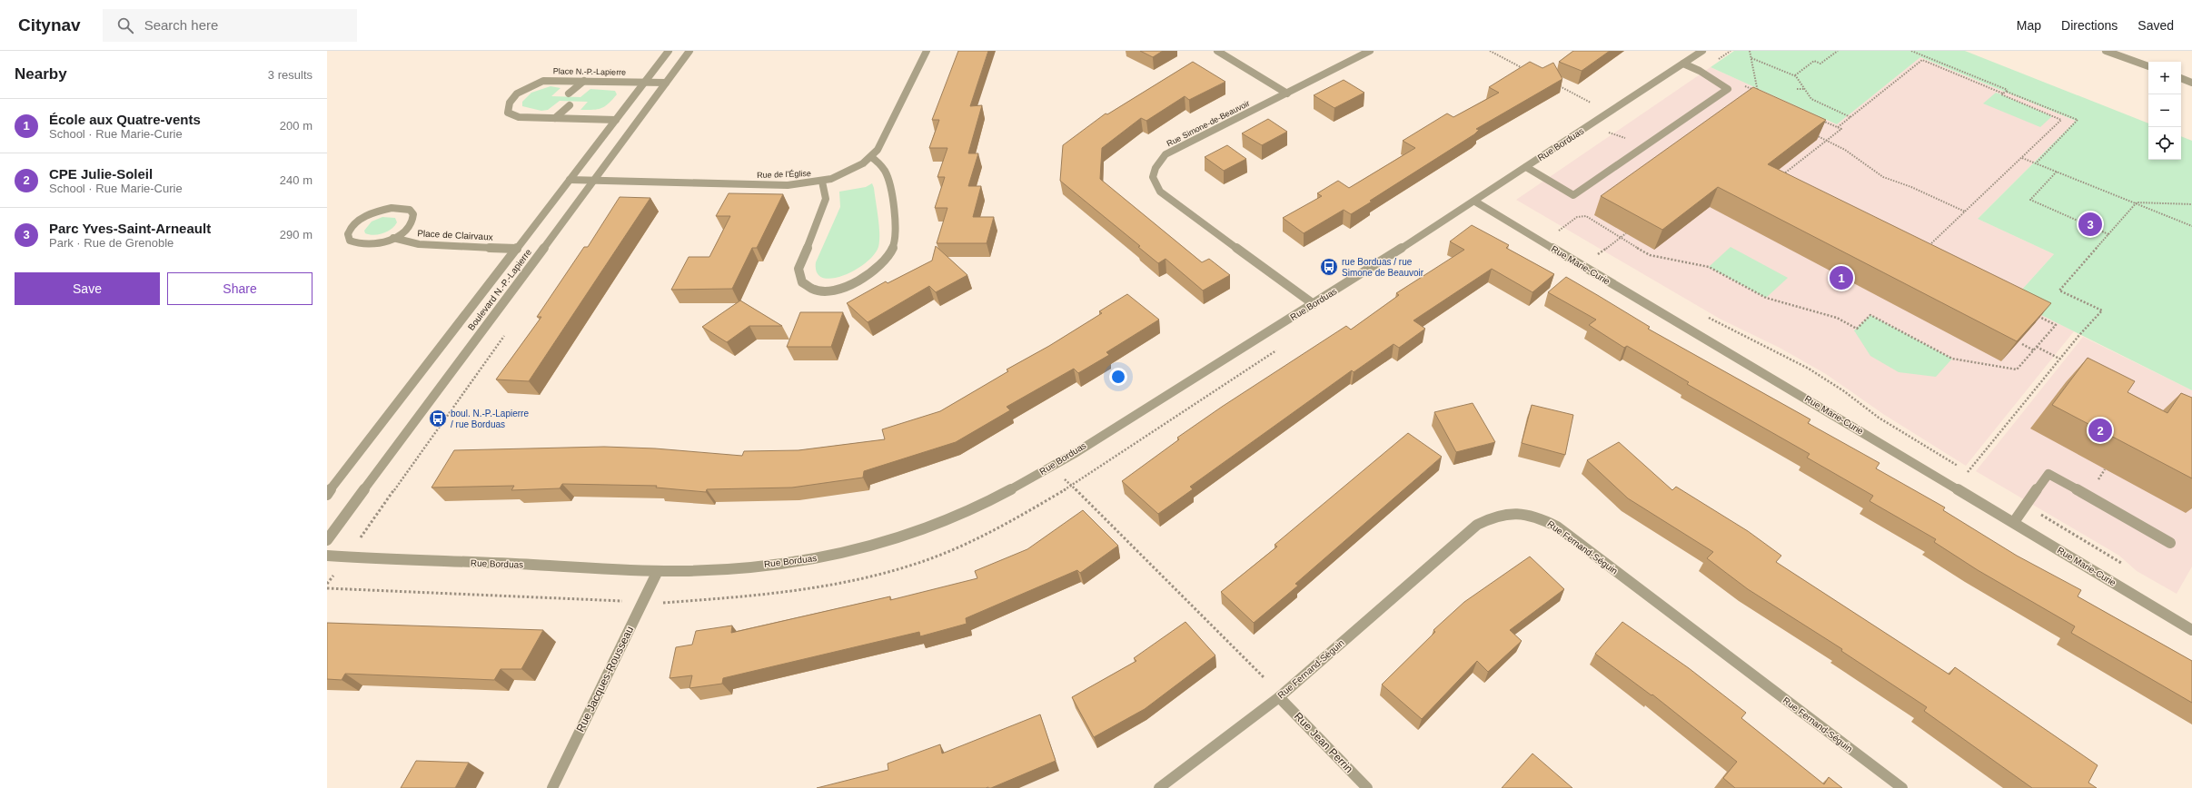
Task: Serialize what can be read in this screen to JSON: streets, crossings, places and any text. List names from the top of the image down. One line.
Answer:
{"streets":{"street":["Place N.-P.-Lapierre","Rue Simone-de-Beauvoir","Rue Borduas","Rue de l'Église","Place de Clairvaux","Rue Marie-Curie","Boulevard N.-P.-Lapierre","Rue Fernand-Séguin","Rue Jacques-Rousseau","Rue Jean Perrin"]},"crossings":[["Place N.-P.-Lapierre","Boulevard N.-P.-Lapierre"],["Rue Simone-de-Beauvoir","Rue Borduas"],["Rue Borduas","Rue Marie-Curie"],["Rue Borduas","Rue Jacques-Rousseau"],["Rue de l'Église","Boulevard N.-P.-Lapierre"],["Place de Clairvaux","Boulevard N.-P.-Lapierre"],["Rue Fernand-Séguin","Rue Jean Perrin"]],"places":{"bus stop":["rue Borduas / rue Simone de Beauvoir","boul. N.-P.-Lapierre / rue Borduas"]},"page":{"header":"Citynav","search":"Search here","nav":["Map","Directions","Saved"],"heading":["Nearby","3 results"],"map_buttons":["+","−"],"list":[{"mark":"1","name":"École aux Quatre-vents","note":"School · Rue Marie-Curie","value":"200 m"},{"mark":"2","name":"CPE Julie-Soleil","note":"School · Rue Marie-Curie","value":"240 m"},{"mark":"3","name":"Parc Yves-Saint-Arneault","note":"Park · Rue de Grenoble","value":"290 m"}],"pins":["3","1","2"],"buttons":["Save","Share"]}}
